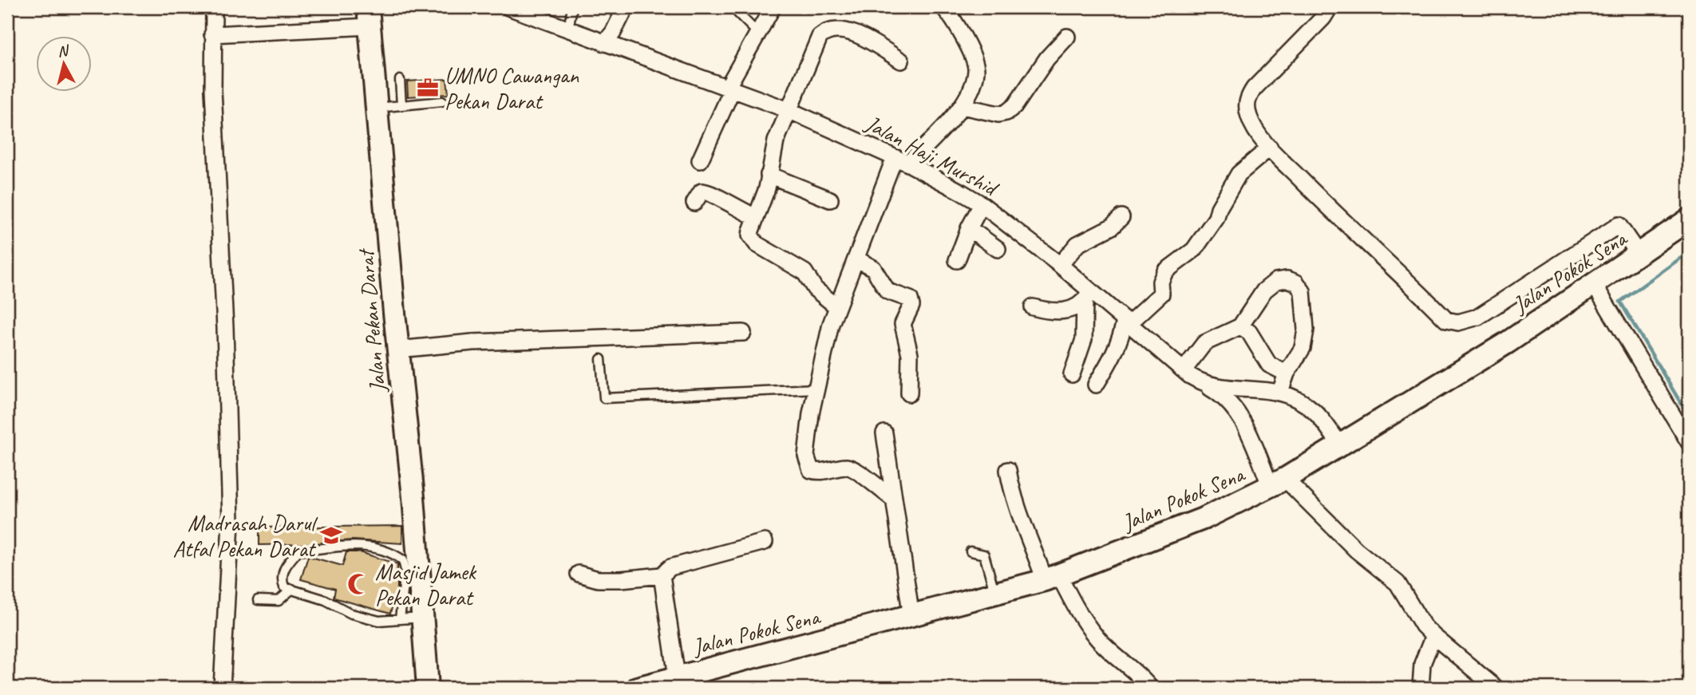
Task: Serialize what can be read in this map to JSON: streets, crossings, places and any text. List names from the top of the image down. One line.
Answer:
{"streets":{"main road":["Jalan Pokok Sena","Jalan Pekan Darat"],"street":["Jalan Haji Murshid"]},"crossings":[["Jalan Haji Murshid","Jalan Pokok Sena"]],"places":{"office":["UMNO Cawangan Pekan Darat"],"school or university":["Madrasah Darul Atfal Pekan Darat"],"mosque":["Masjid Jamek Pekan Darat"]},"north":"top"}
